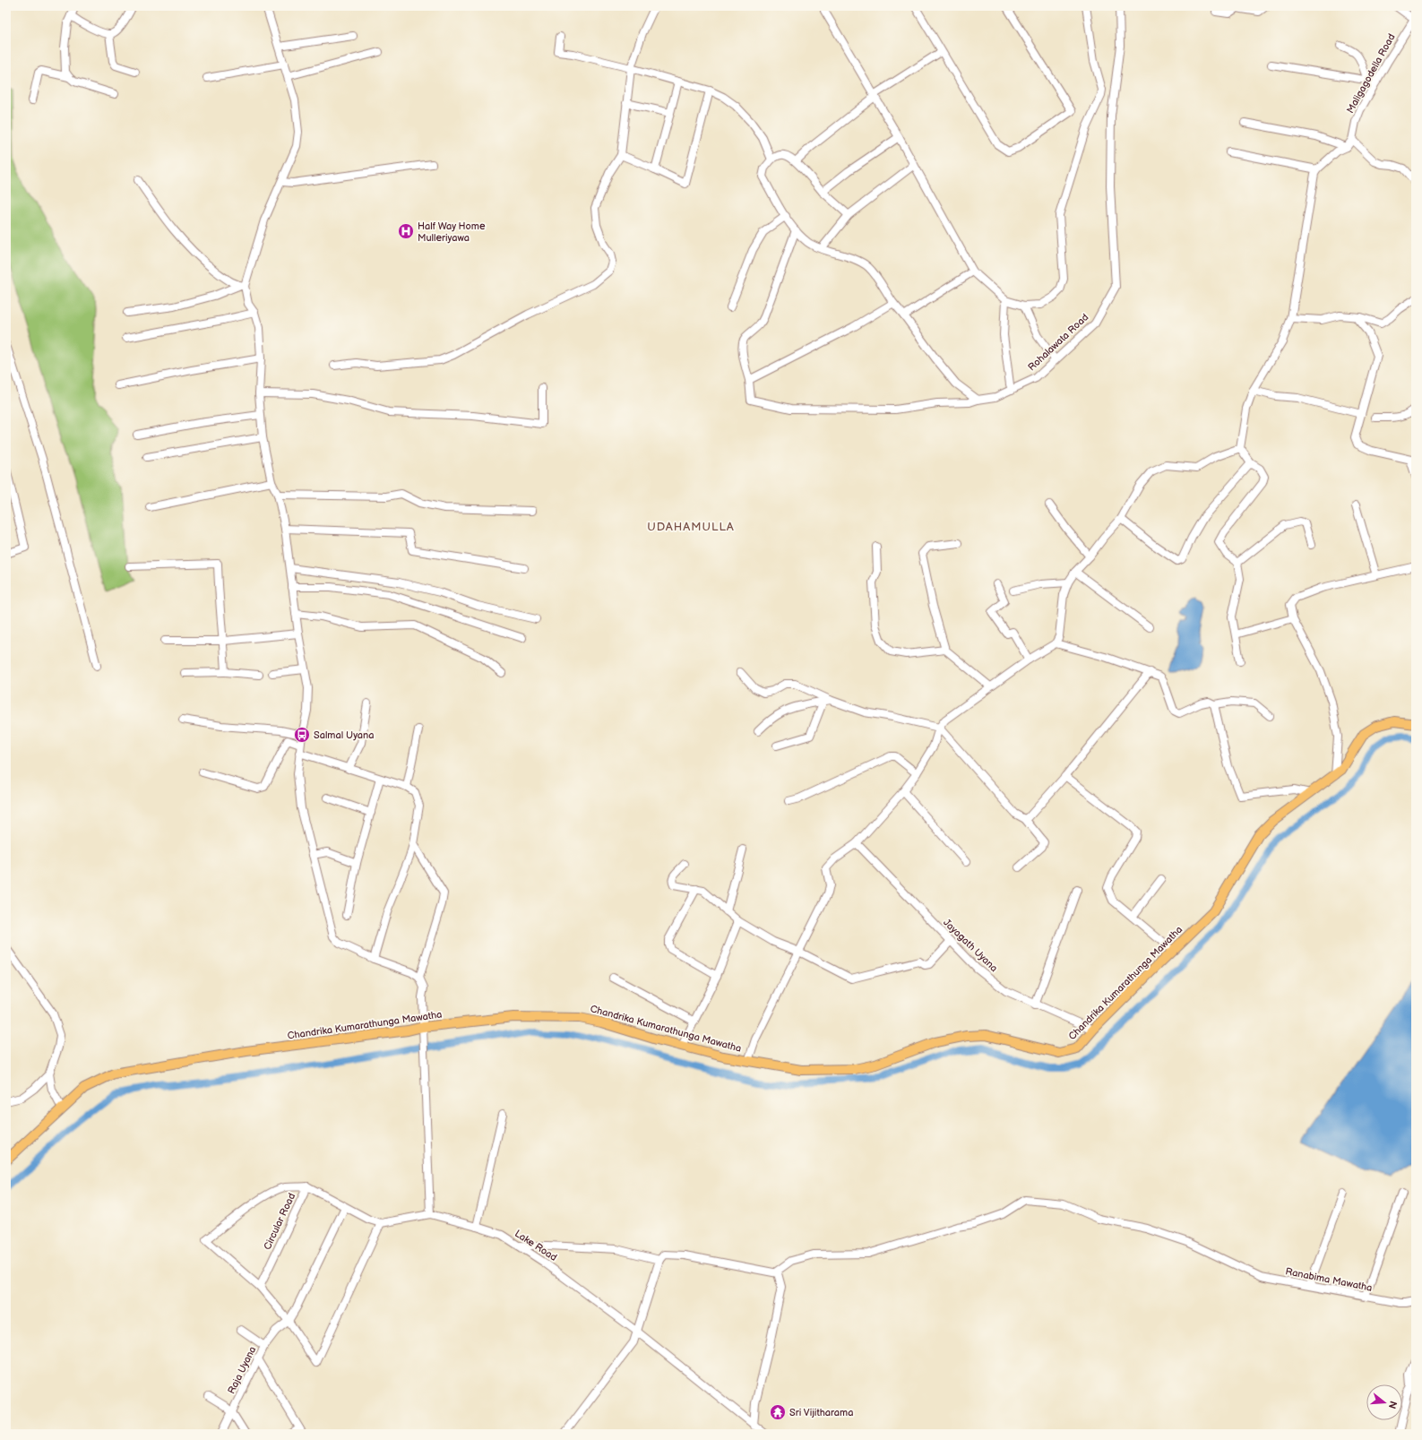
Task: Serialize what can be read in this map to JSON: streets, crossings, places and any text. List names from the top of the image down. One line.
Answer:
{"streets":{"main road":["Chandrika Kumarathunga Mawatha"],"street":["Maligagodella Road","Rohalawata Road","Jayagath Uyana","Circular Road","Lake Road","Ranabima Mawatha","Raja Uyana"]},"crossings":[["Jayagath Uyana","Chandrika Kumarathunga Mawatha"],["Circular Road","Lake Road"],["Circular Road","Raja Uyana"]],"districts":["UDAHAMULLA"],"places":{"hospital":["Half Way Home Mulleriyawa"],"bus stop":["Salmal Uyana"],"temple":["Sri Vijitharama"]},"north":"right"}
